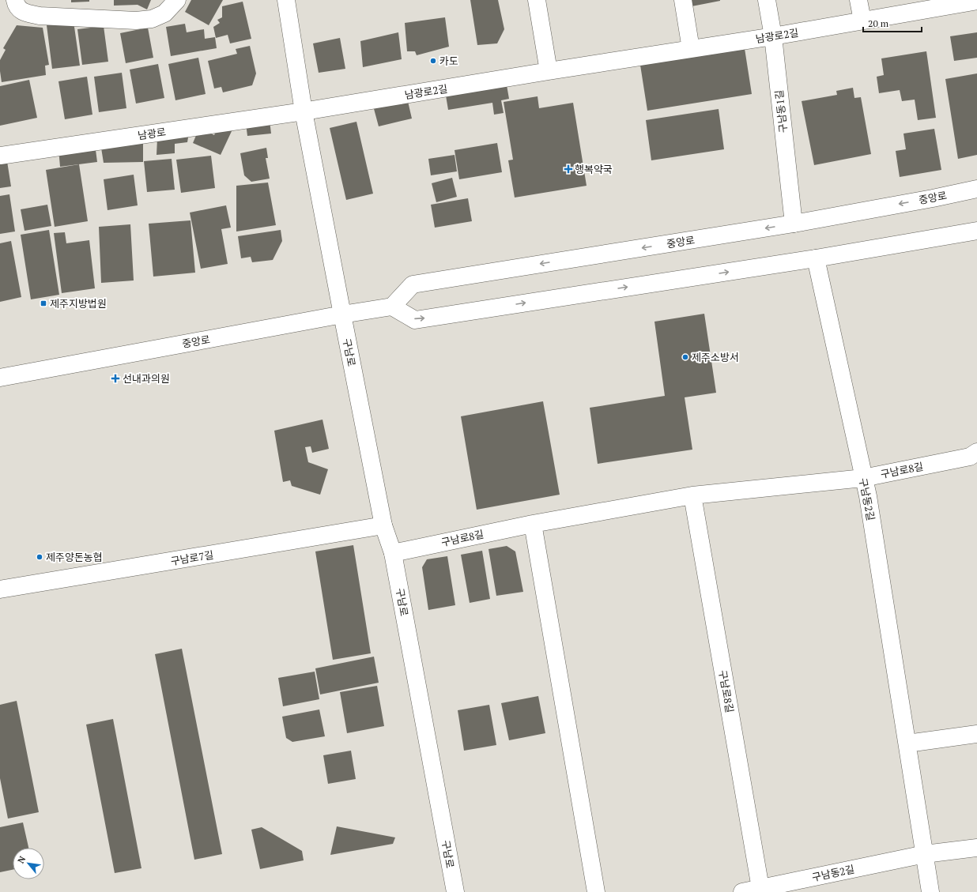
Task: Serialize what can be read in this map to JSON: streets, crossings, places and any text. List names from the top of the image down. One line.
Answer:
{"streets":{"street":["남광로2길","구남동1길","남광로","중앙로","구남로","구남로8길","구남동2길","구남로7길"]},"crossings":[["남광로2길","구남동1길"],["남광로2길","남광로"],["구남동1길","중앙로"],["중앙로","구남로"],["구남로","구남로8길"],["구남로","구남로7길"],["구남로8길","구남동2길"]],"places":{"other":["카도","제주소방서","제주양돈농협"],"health":["행복약국","선내과의원"],"transit":["제주지방법원"]},"scale_bar":"20 m","north":"top left"}
